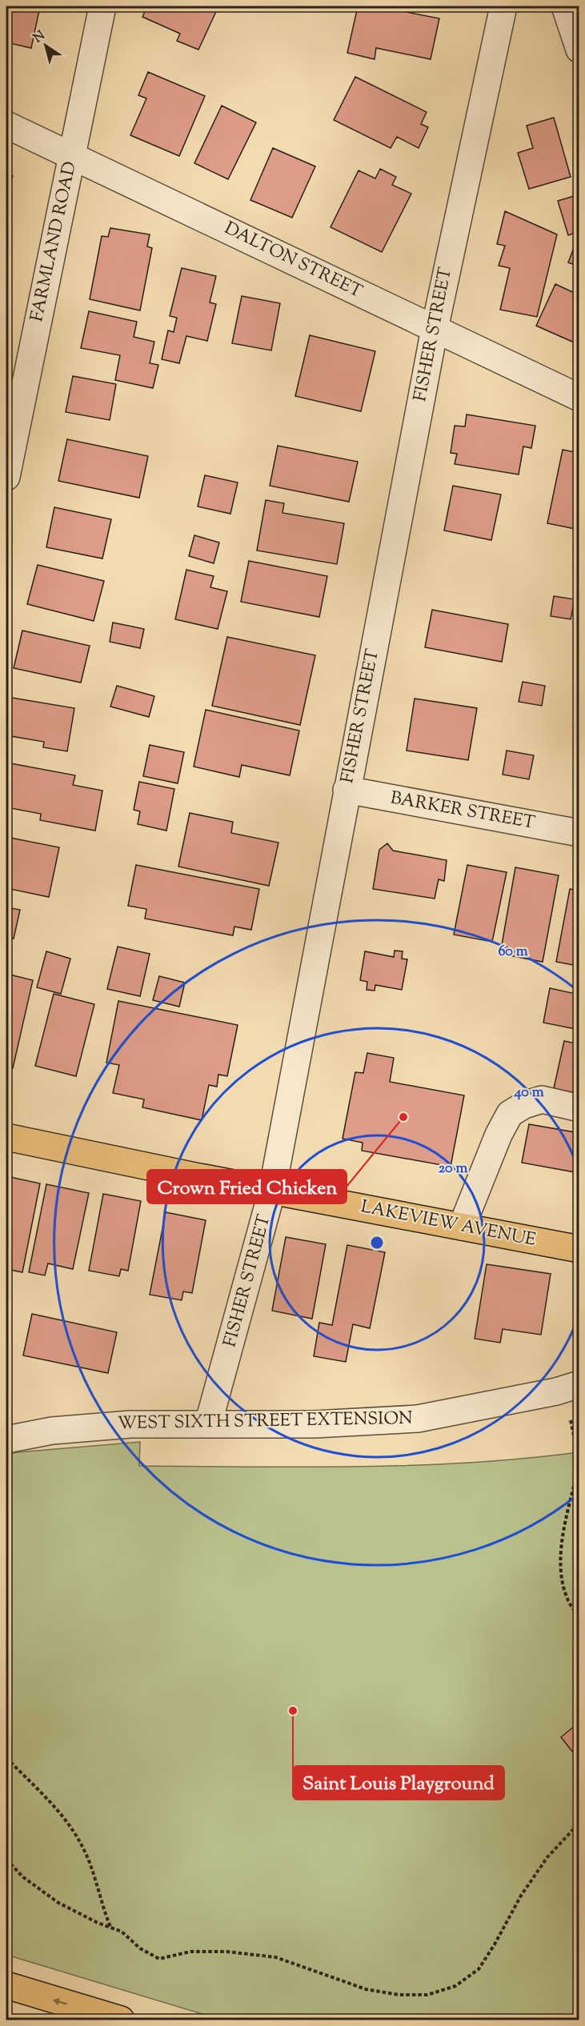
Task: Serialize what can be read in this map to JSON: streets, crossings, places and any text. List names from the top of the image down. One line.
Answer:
{"streets":{"main road":["LAKEVIEW AVENUE"],"street":["FARMLAND ROAD","DALTON STREET","FISHER STREET","BARKER STREET","WEST SIXTH STREET EXTENSION"]},"crossings":[["FARMLAND ROAD","DALTON STREET"],["DALTON STREET","FISHER STREET"],["FISHER STREET","BARKER STREET"],["FISHER STREET","LAKEVIEW AVENUE"],["FISHER STREET","WEST SIXTH STREET EXTENSION"]],"places":["Crown Fried Chicken","Saint Louis Playground"],"north":"top left","rings":["60 m","40 m","20 m"]}
